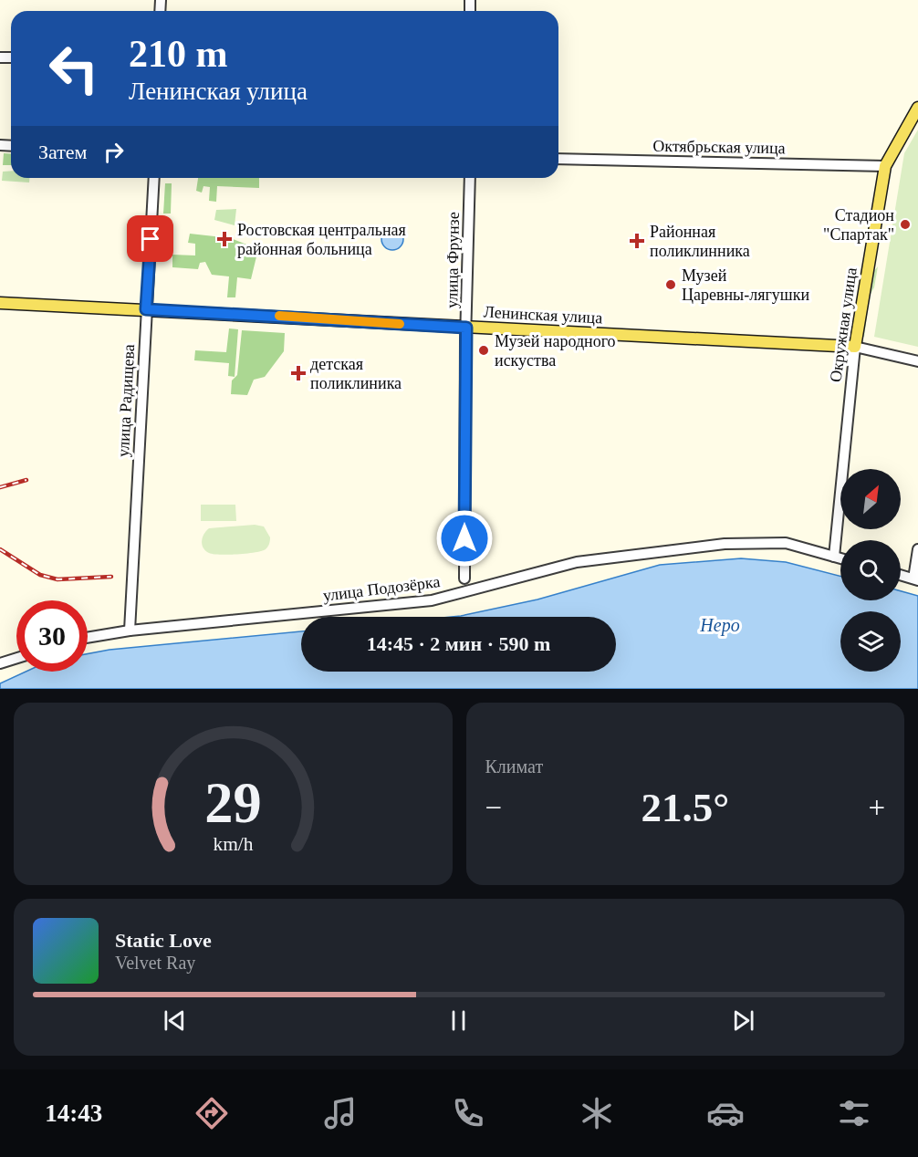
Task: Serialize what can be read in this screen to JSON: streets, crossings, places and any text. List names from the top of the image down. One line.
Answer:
{"streets":{"main road":["Ленинская улица","Окружная улица"],"street":["Октябрьская улица","улица Фрунзе","улица Радищева","улица Подозёрка"]},"crossings":[["Октябрьская улица","Окружная улица"],["улица Фрунзе","Ленинская улица"],["Ленинская улица","Окружная улица"],["Ленинская улица","улица Радищева"],["Окружная улица","улица Подозёрка"],["улица Радищева","улица Подозёрка"]],"water":["Неро"],"places":{"other":["Стадион \"Спартак\"","Музей Царевны-лягушки","Музей народного искуства"],"health":["Ростовская центральная районная больница","Районная поликлинника","детская поликлиника"]},"north":"top right","page":{"turn":["210 m","Ленинская улица"],"then":"Затем","limit":"30","trip":"14:45 · 2 мин · 590 m","tile":"Климат","heat":["−","21.5°","+"],"song":["Static Love","Velvet Ray"],"tabs":"14:43","gauge":["29","km/h"]}}
